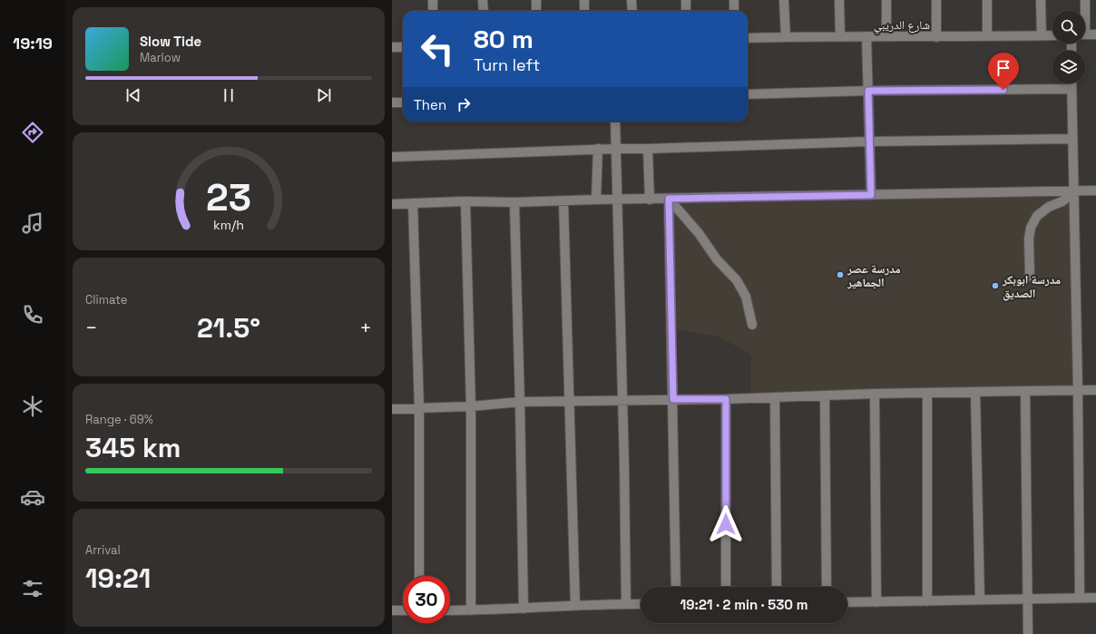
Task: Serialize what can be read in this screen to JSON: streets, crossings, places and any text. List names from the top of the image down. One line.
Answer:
{"streets":{"street":["شارع الدريبي"]},"places":["مدرسة عصر الجماهير","مدرسة ابوبكر الصديق"],"page":{"tabs":"19:19","turn":["80 m","Turn left"],"song":["Slow Tide","Marlow"],"then":"Then","tile":["Climate",["Range · 69%","345 km"],["Arrival","19:21"]],"heat":["−","21.5°","+"],"limit":"30","trip":"19:21 · 2 min · 530 m","gauge":["23","km/h"]}}
